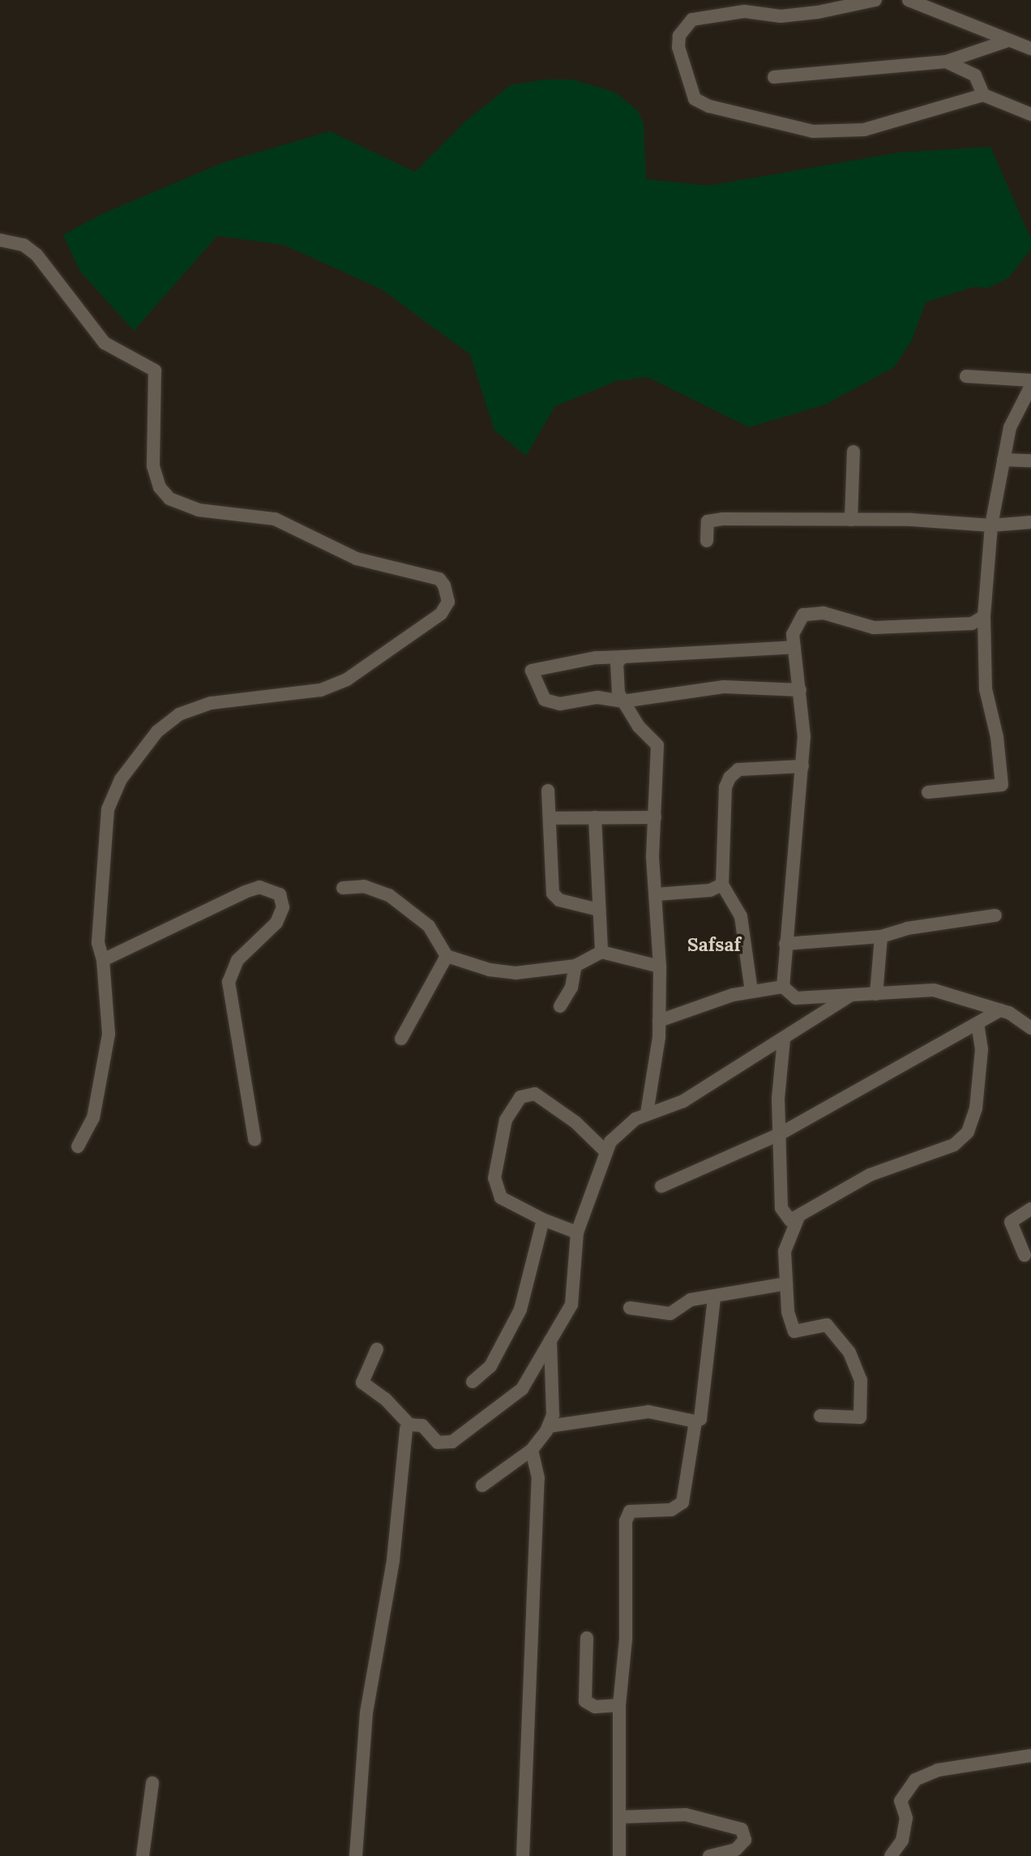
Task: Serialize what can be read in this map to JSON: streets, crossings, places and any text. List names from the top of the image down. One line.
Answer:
{"districts":["Safsaf"]}
